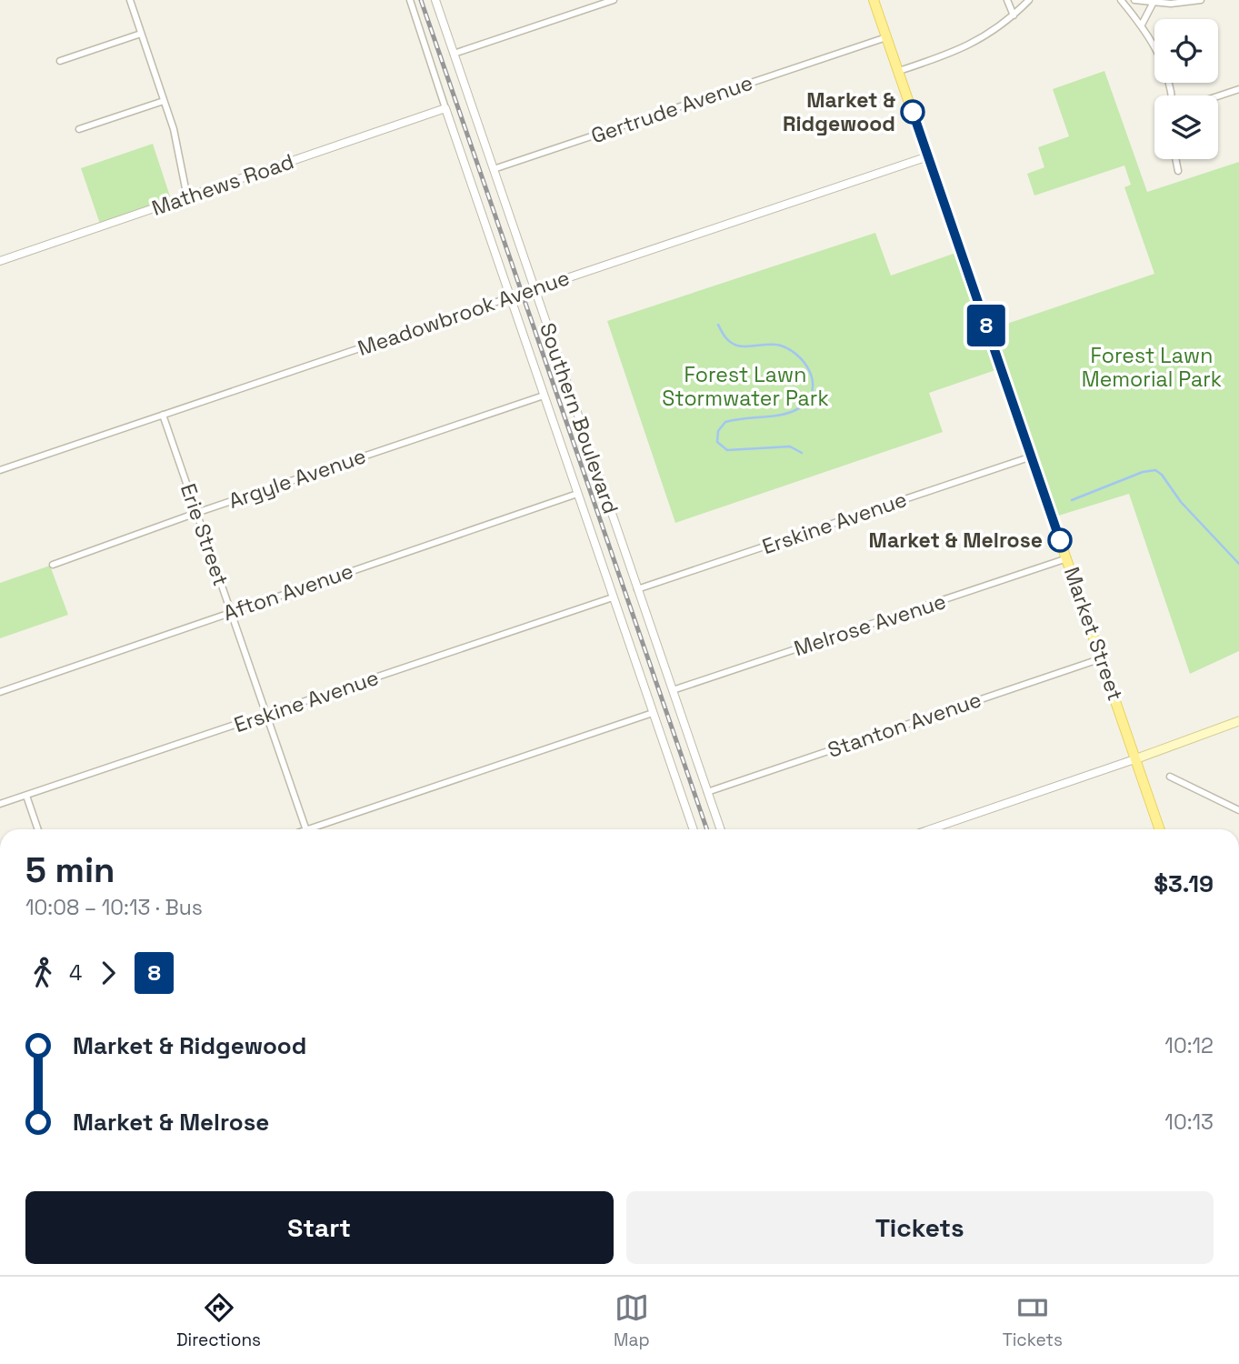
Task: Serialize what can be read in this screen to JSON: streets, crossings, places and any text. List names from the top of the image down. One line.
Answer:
{"streets":{"main road":["Market Street"],"street":["Gertrude Avenue","Mathews Road","Meadowbrook Avenue","Southern Boulevard","Argyle Avenue","Erskine Avenue","Erie Street","Afton Avenue","Melrose Avenue","Stanton Avenue"]},"crossings":[["Gertrude Avenue","Southern Boulevard"],["Gertrude Avenue","Market Street"],["Mathews Road","Southern Boulevard"],["Meadowbrook Avenue","Southern Boulevard"],["Meadowbrook Avenue","Erie Street"],["Meadowbrook Avenue","Market Street"],["Southern Boulevard","Argyle Avenue"],["Southern Boulevard","Erskine Avenue"],["Southern Boulevard","Afton Avenue"],["Southern Boulevard","Melrose Avenue"],["Southern Boulevard","Stanton Avenue"],["Argyle Avenue","Erie Street"],["Erskine Avenue","Erie Street"],["Erskine Avenue","Market Street"],["Erie Street","Afton Avenue"],["Melrose Avenue","Market Street"],["Market Street","Stanton Avenue"]],"parks":["Forest Lawn Memorial Park","Forest Lawn Stormwater Park"],"places":["Market & Ridgewood","Market & Melrose"],"lines":["bus line 8"],"page":{"on_map":"8","heading":["5 min","10:08 – 10:13 · Bus","$3.19"],"legs":["4","8"],"list":[{"name":"Market & Ridgewood","value":"10:12"},{"name":"Market & Melrose","value":"10:13"}],"buttons":["Start","Tickets"],"tabs":["Directions","Map","Tickets"]}}
